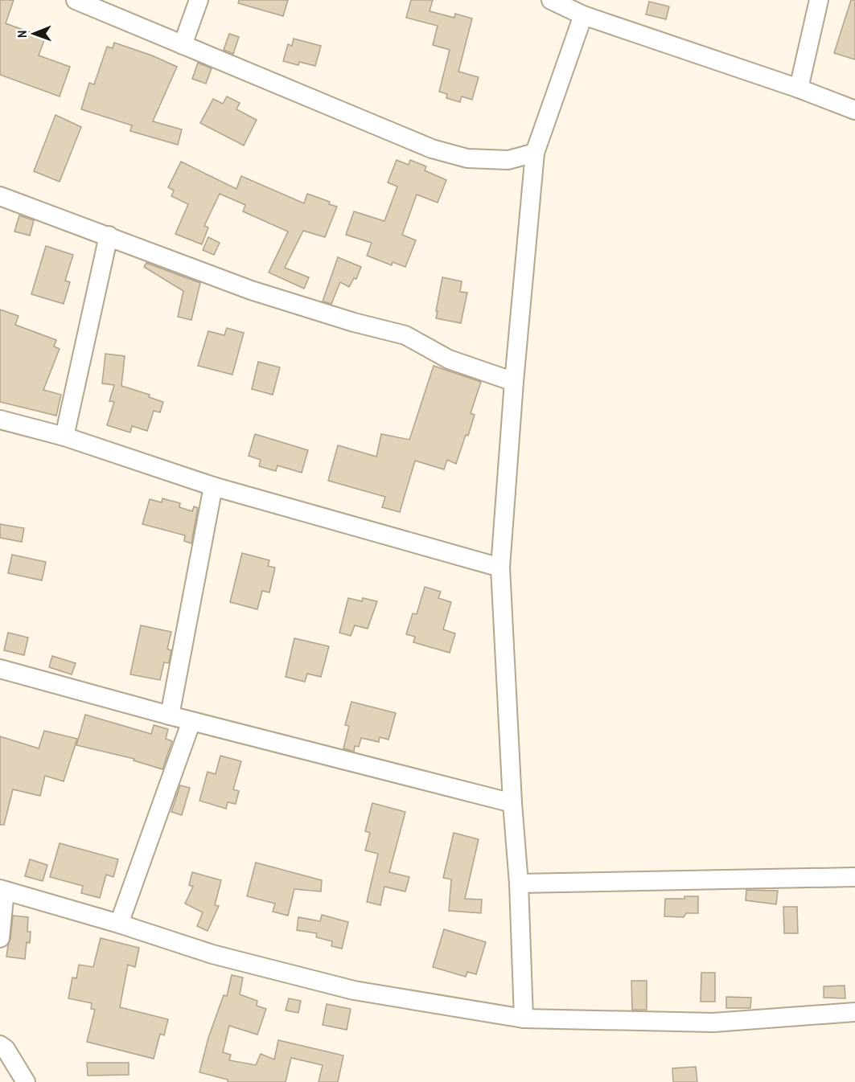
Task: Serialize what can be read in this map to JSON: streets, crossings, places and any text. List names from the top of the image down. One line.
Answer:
{"north":"left"}
